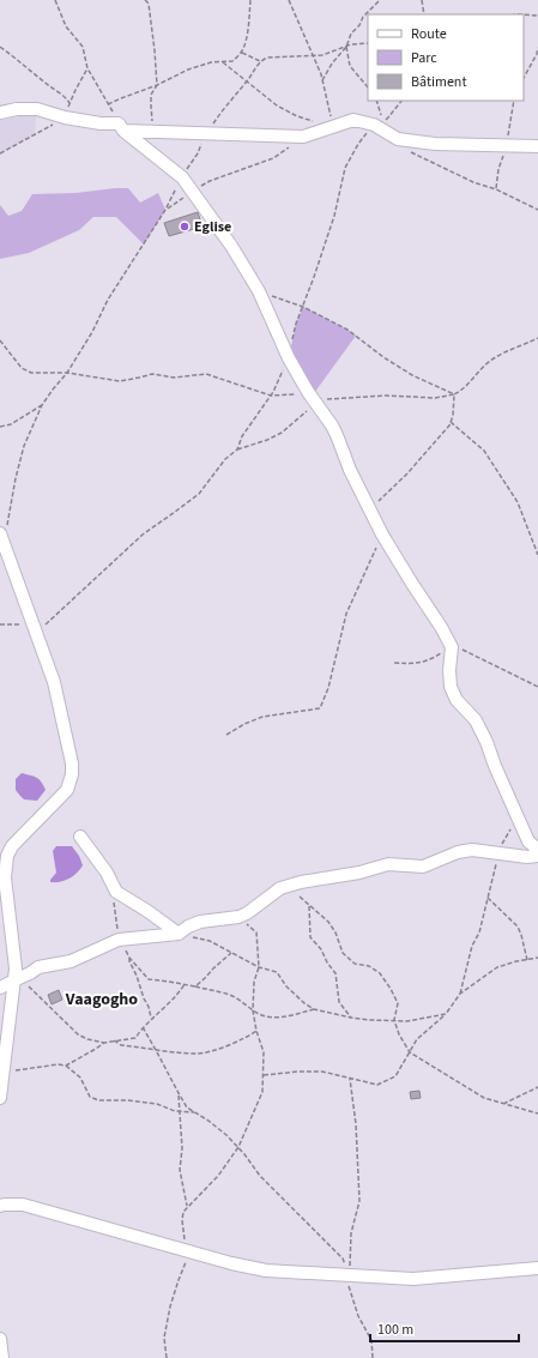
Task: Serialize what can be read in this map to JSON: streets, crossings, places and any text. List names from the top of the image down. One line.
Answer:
{"districts":["Vaagogho"],"places":["Eglise"],"legend":["Route","Parc","Bâtiment"],"scale_bar":"100 m"}
